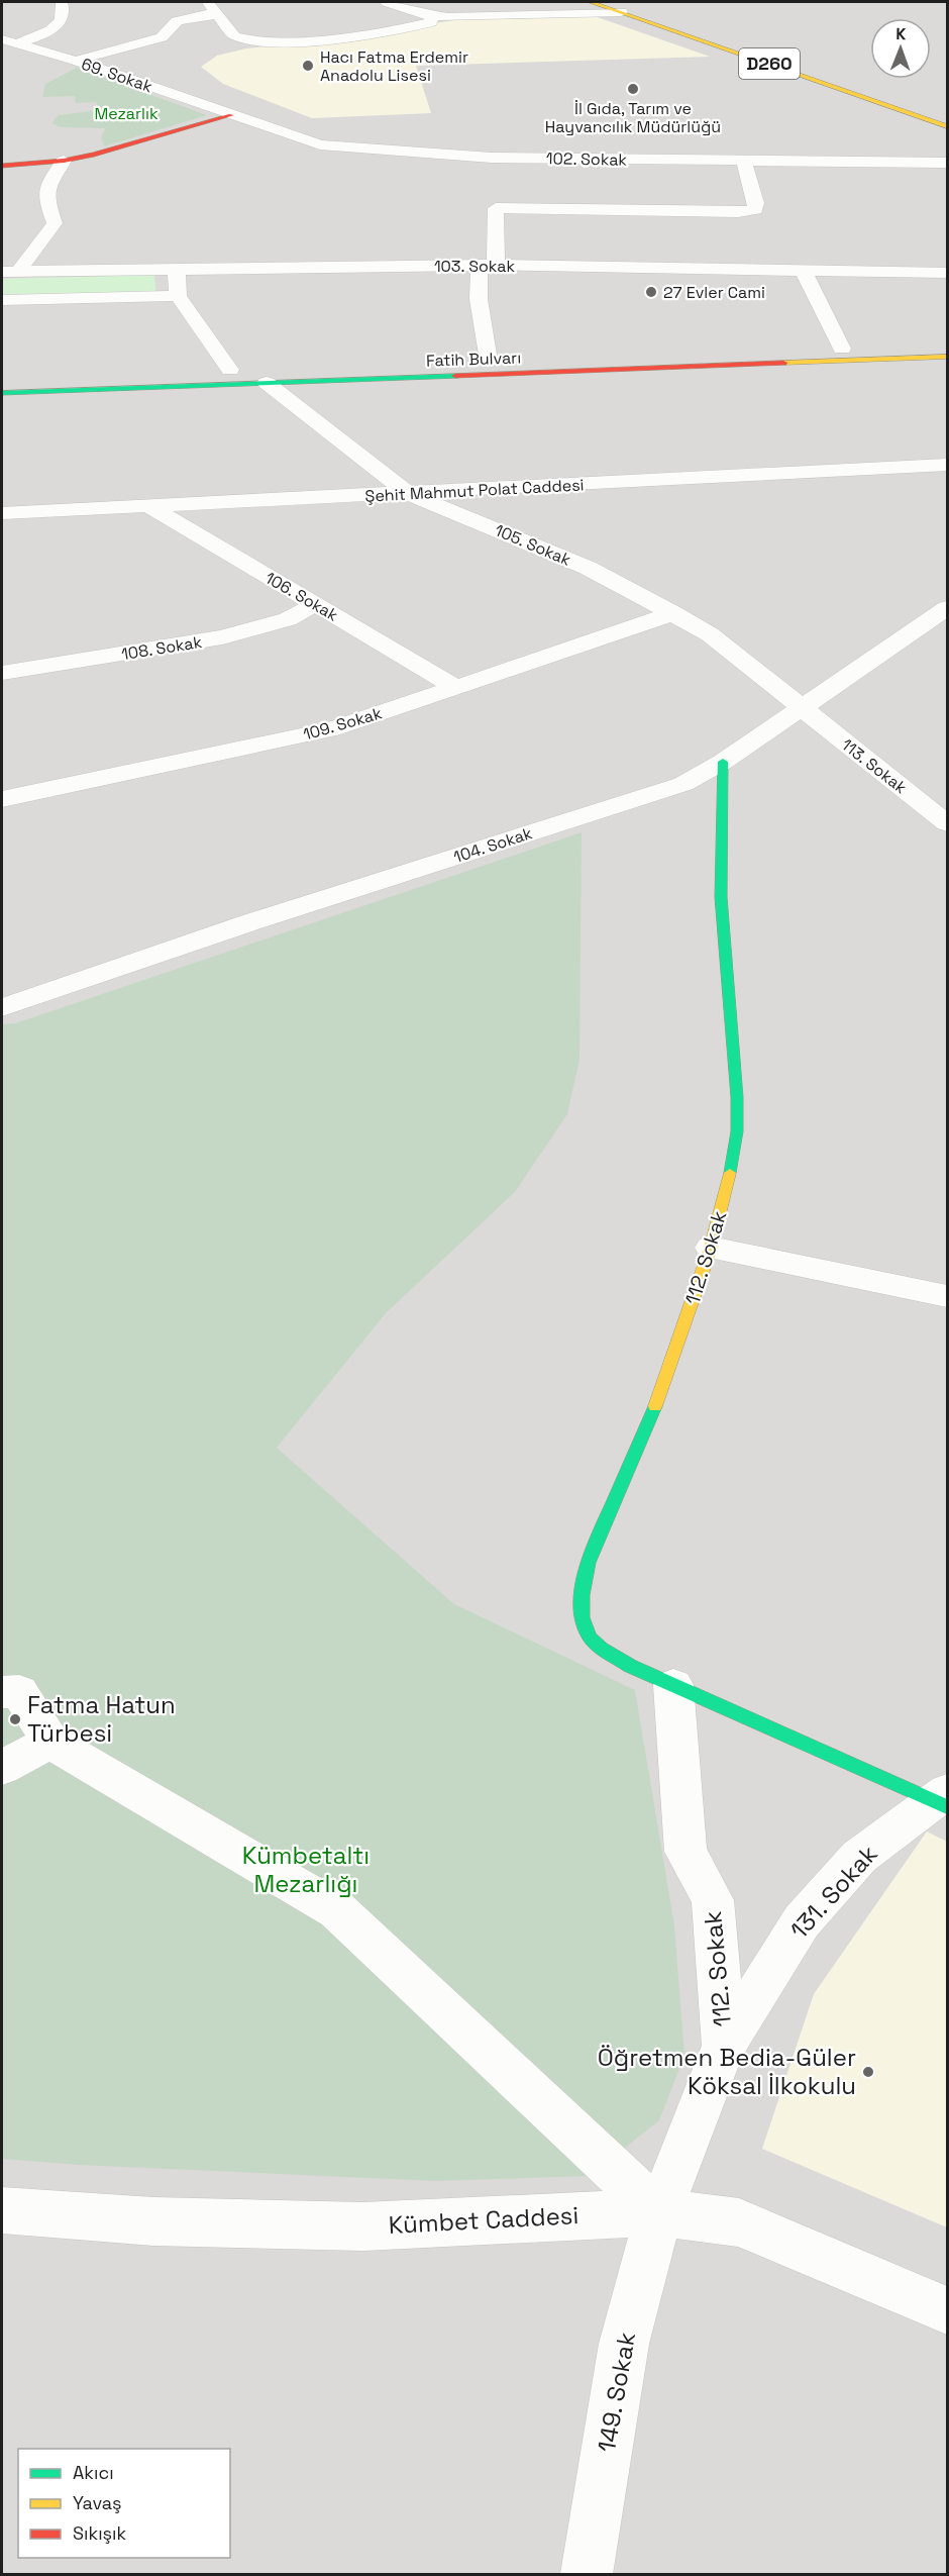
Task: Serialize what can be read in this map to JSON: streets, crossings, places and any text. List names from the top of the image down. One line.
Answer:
{"streets":{"main road":["D260","Fatih Bulvarı","112. Sokak"],"street":["69. Sokak","102. Sokak","103. Sokak","Şehit Mahmut Polat Caddesi","105. Sokak","106. Sokak","108. Sokak","109. Sokak","113. Sokak","104. Sokak","131. Sokak","Kümbet Caddesi","149. Sokak"]},"crossings":[["69. Sokak","102. Sokak"],["Fatih Bulvarı","105. Sokak"],["Şehit Mahmut Polat Caddesi","105. Sokak"],["Şehit Mahmut Polat Caddesi","106. Sokak"],["105. Sokak","109. Sokak"],["105. Sokak","113. Sokak"],["105. Sokak","104. Sokak"],["106. Sokak","108. Sokak"],["106. Sokak","109. Sokak"],["113. Sokak","104. Sokak"],["104. Sokak","112. Sokak"],["112. Sokak","131. Sokak"],["112. Sokak","Kümbet Caddesi"],["112. Sokak","149. Sokak"],["Kümbet Caddesi","149. Sokak"]],"parks":["Mezarlık","Kümbetaltı Mezarlığı"],"places":["Hacı Fatma Erdemir Anadolu Lisesi","İl Gıda, Tarım ve Hayvancılık Müdürlüğü","27 Evler Cami","Fatma Hatun Türbesi","Öğretmen Bedia-Güler Köksal İlkokulu"],"legend":["Akıcı","Yavaş","Sıkışık"],"north":"top"}
